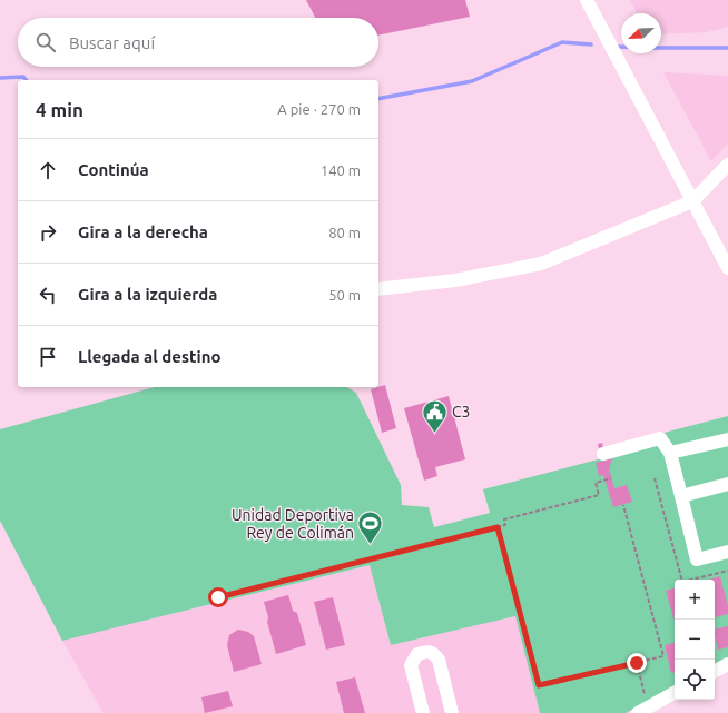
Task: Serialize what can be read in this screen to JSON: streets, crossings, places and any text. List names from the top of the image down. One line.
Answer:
{"places":{"public building":["C3"],"sports":["Unidad Deportiva Rey de Colimán"]},"north":"bottom left","page":{"search":"Buscar aquí","heading":["4 min","A pie · 270 m"],"list":[["Continúa","140 m"],["Gira a la derecha","80 m"],["Gira a la izquierda","50 m"],"Llegada al destino"],"map_buttons":["+","−"]}}
